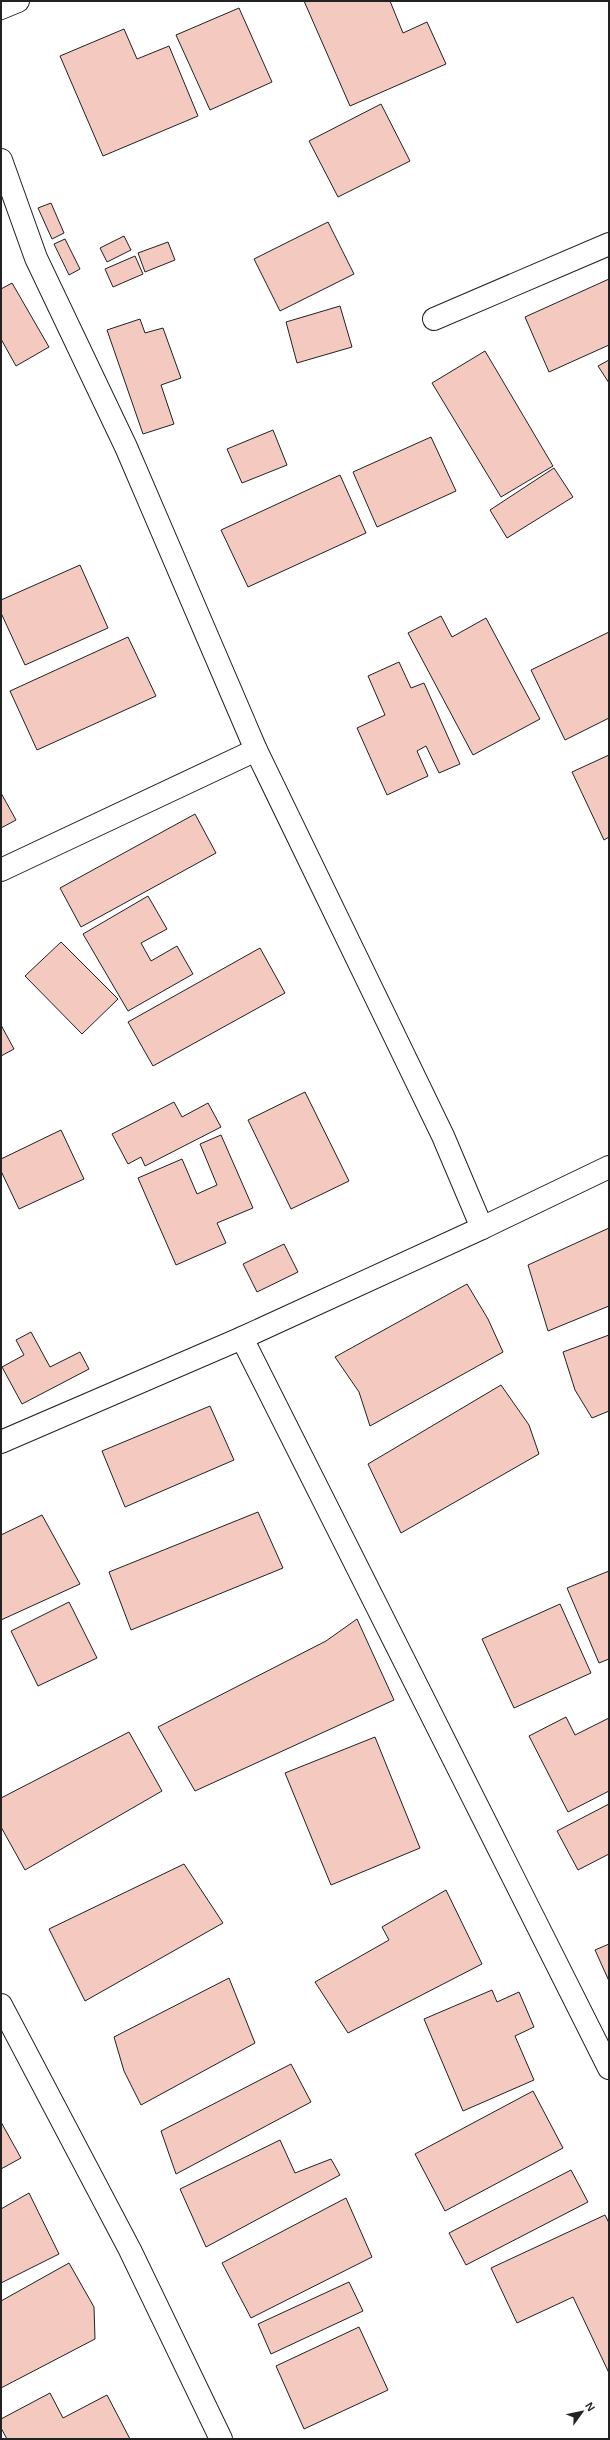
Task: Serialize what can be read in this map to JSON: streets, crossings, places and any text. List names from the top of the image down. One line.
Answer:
{"north":"top right"}
